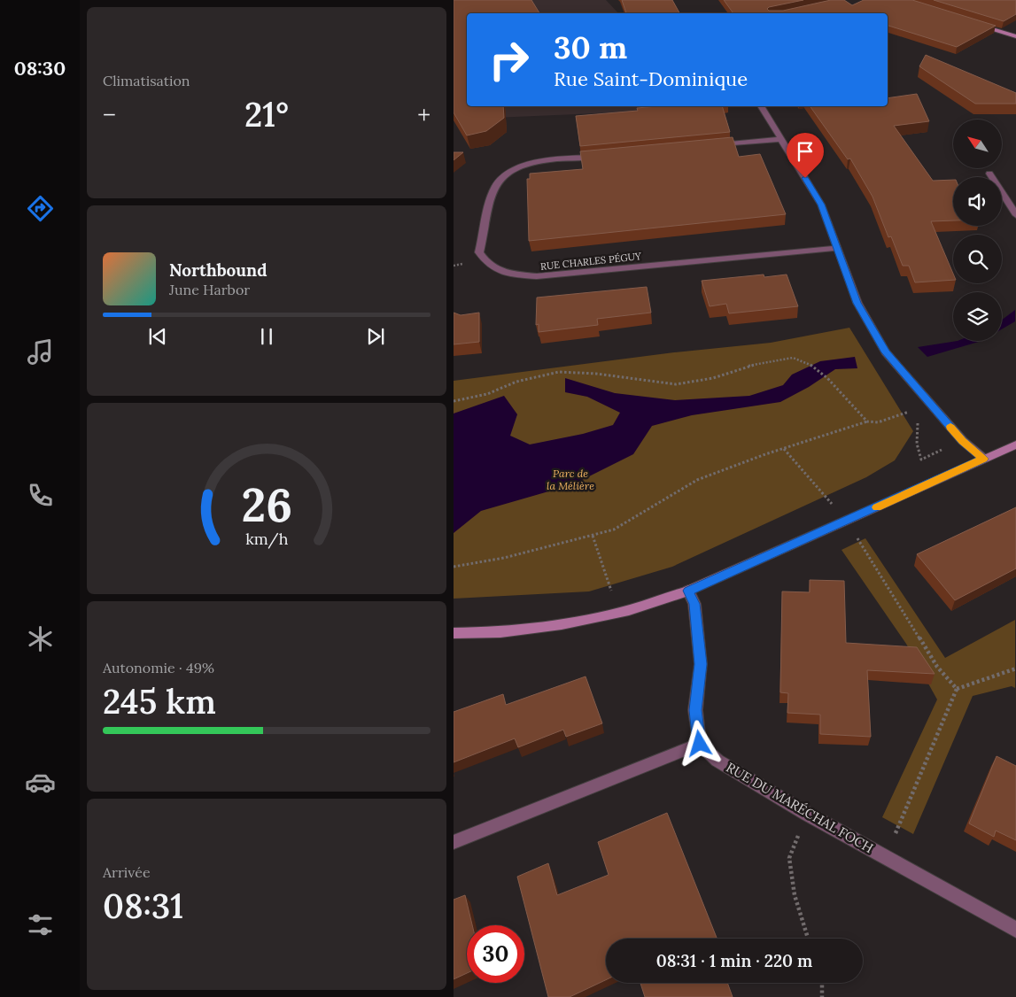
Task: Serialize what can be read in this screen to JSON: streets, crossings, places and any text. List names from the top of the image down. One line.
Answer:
{"streets":{"street":["RUE CHARLES PÉGUY","RUE DU MARÉCHAL FOCH"]},"parks":["Parc de la Mélière"],"north":"top left","page":{"tabs":"08:30","tile":["Climatisation",["Autonomie · 49%","245 km"],["Arrivée","08:31"]],"turn":["30 m","Rue Saint-Dominique"],"heat":["−","21°","+"],"song":["Northbound","June Harbor"],"limit":"30","trip":"08:31 · 1 min · 220 m","gauge":["26","km/h"]}}
